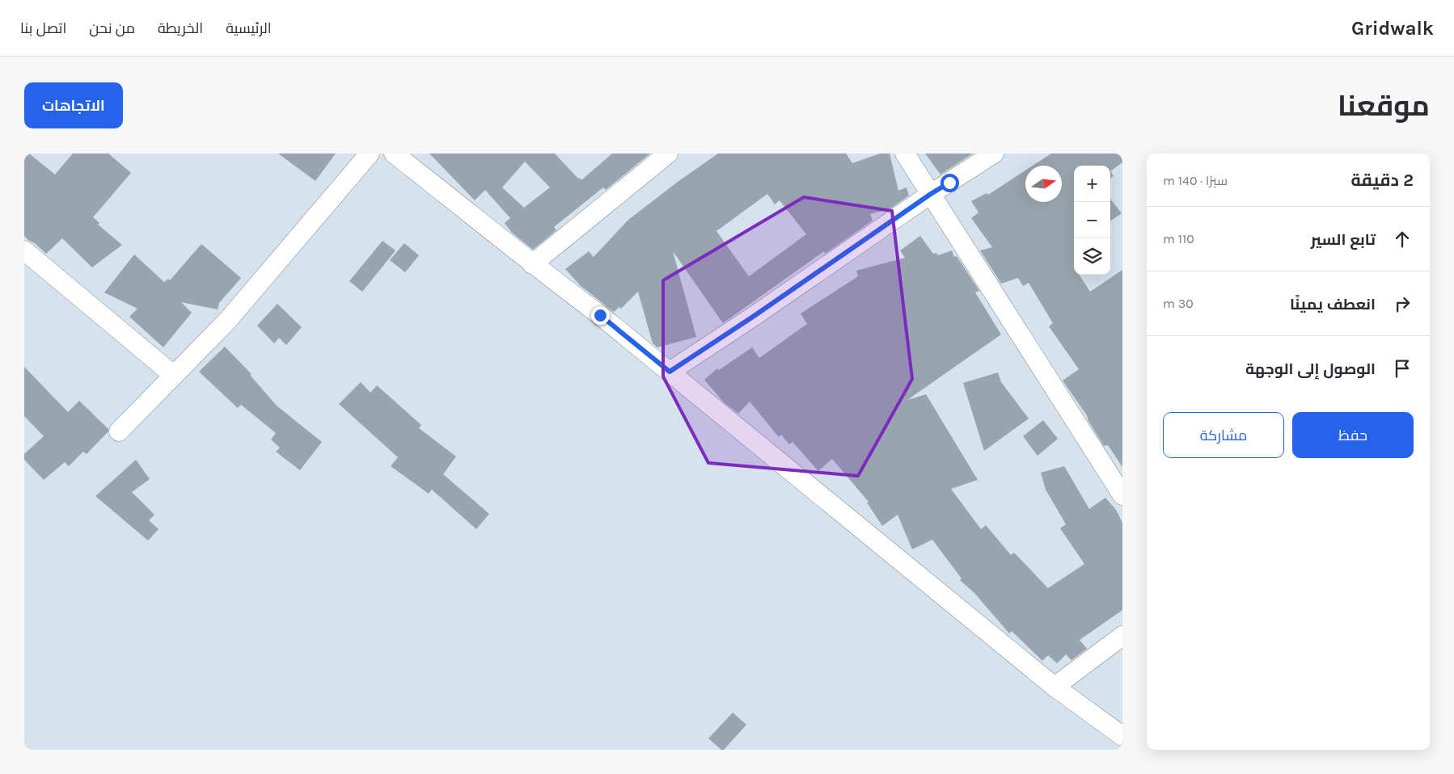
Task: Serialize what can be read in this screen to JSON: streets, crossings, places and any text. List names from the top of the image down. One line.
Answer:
{"north":"right","page":{"header":"Gridwalk","nav":["الرئيسية","الخريطة","من نحن","اتصل بنا"],"title":"موقعنا","buttons":["الاتجاهات",["حفظ","مشاركة"]],"heading":["2 دقيقة","سيرًا · 140 m"],"map_buttons":["+","−"],"list":[["تابع السير","110 m"],["انعطف يمينًا","30 m"],"الوصول إلى الوجهة"]}}
